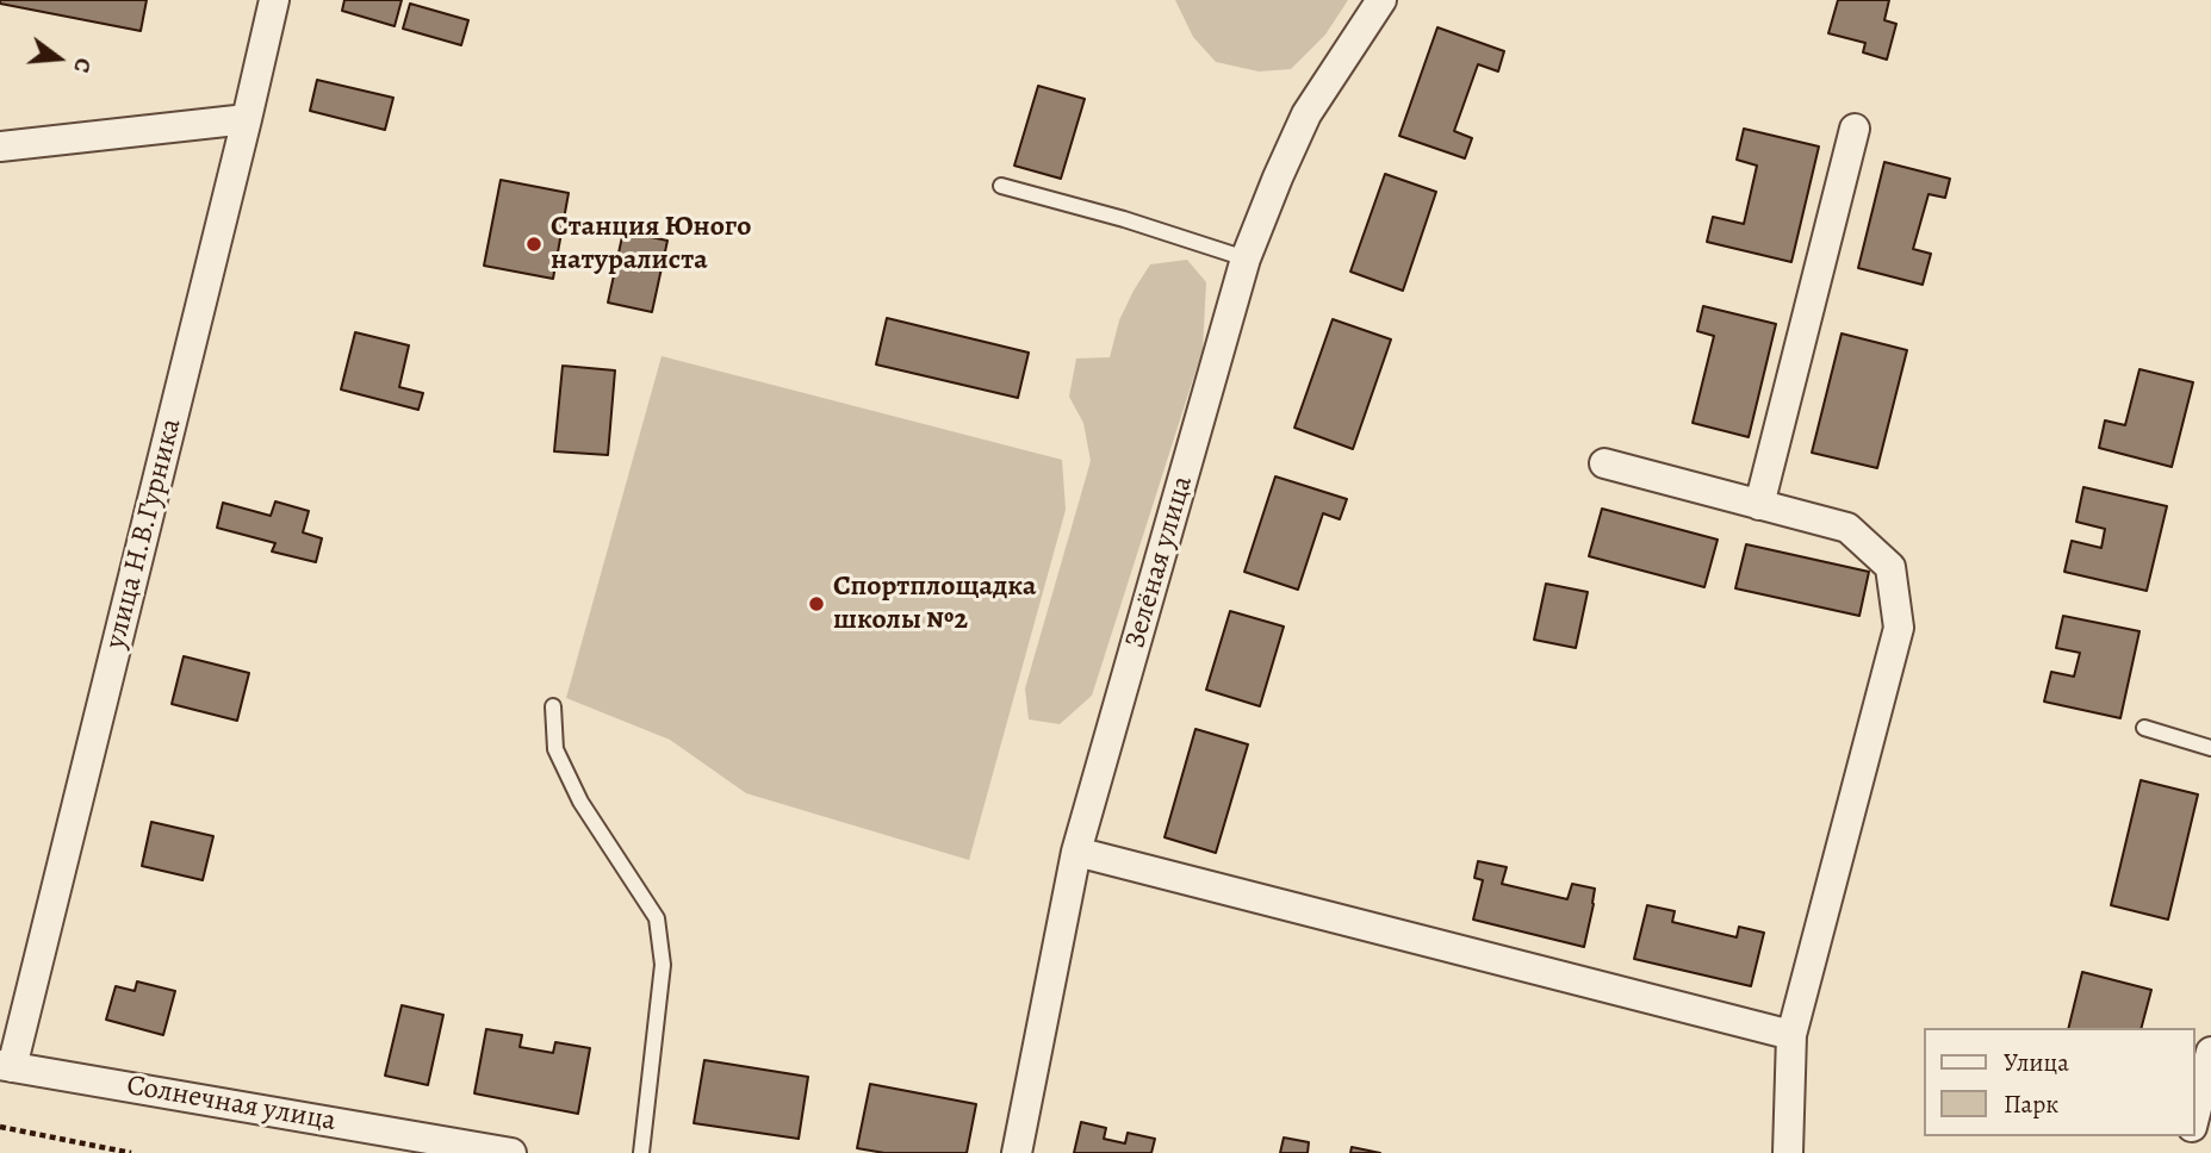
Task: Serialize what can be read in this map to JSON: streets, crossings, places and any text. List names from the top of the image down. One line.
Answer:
{"streets":{"street":["улица Н.В.Гурника","Зелёная улица","Солнечная улица"]},"crossings":[["улица Н.В.Гурника","Солнечная улица"]],"places":["Станция Юного натуралиста","Спортплощадка школы №2"],"legend":["Улица","Парк"],"north":"right"}
